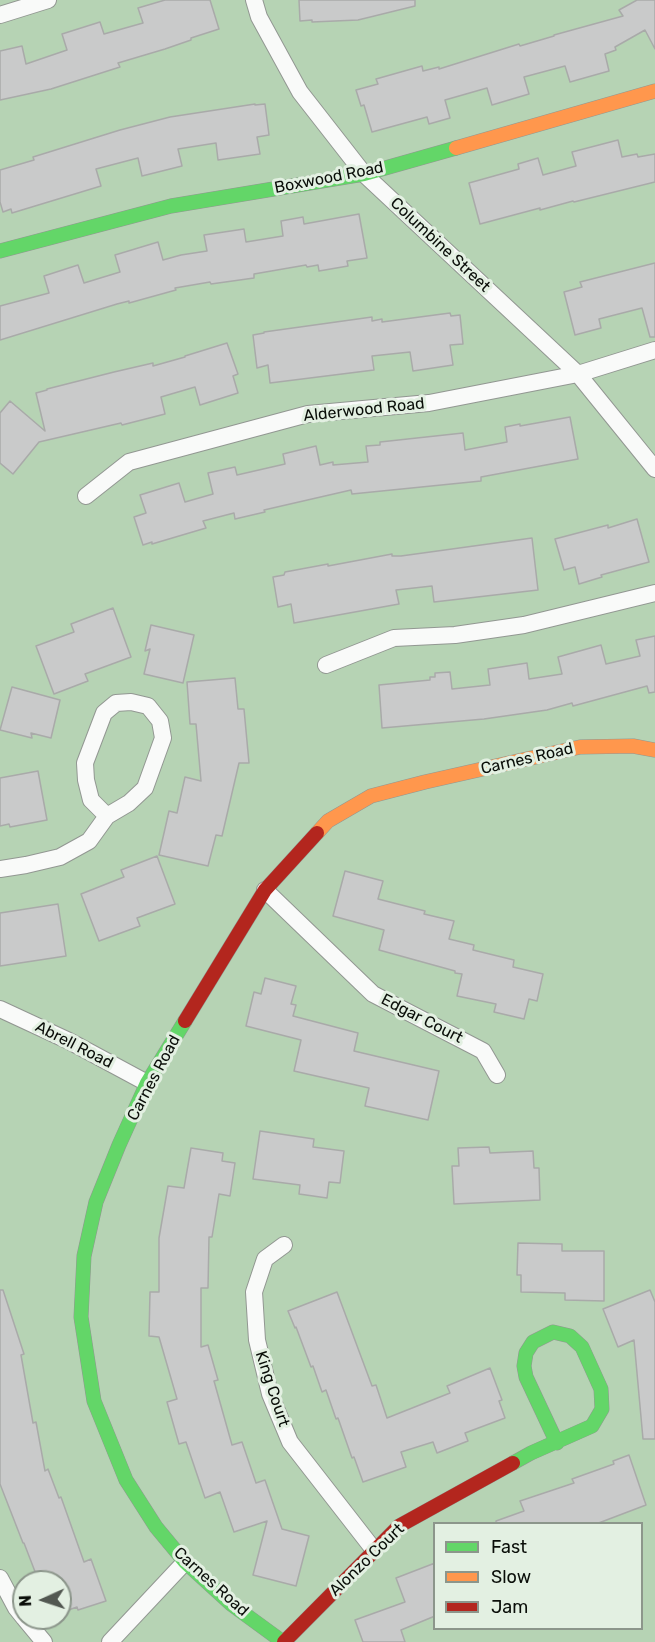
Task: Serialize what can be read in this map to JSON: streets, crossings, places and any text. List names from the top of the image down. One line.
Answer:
{"streets":{"street":["Boxwood Road","Columbine Street","Alderwood Road","Carnes Road","Edgar Court","Abrell Road","King Court","Alonzo Court"]},"crossings":[["Boxwood Road","Columbine Street"],["Columbine Street","Alderwood Road"],["Carnes Road","Edgar Court"],["Carnes Road","Abrell Road"],["Carnes Road","Alonzo Court"],["King Court","Alonzo Court"]],"legend":["Fast","Slow","Jam"],"north":"left"}
